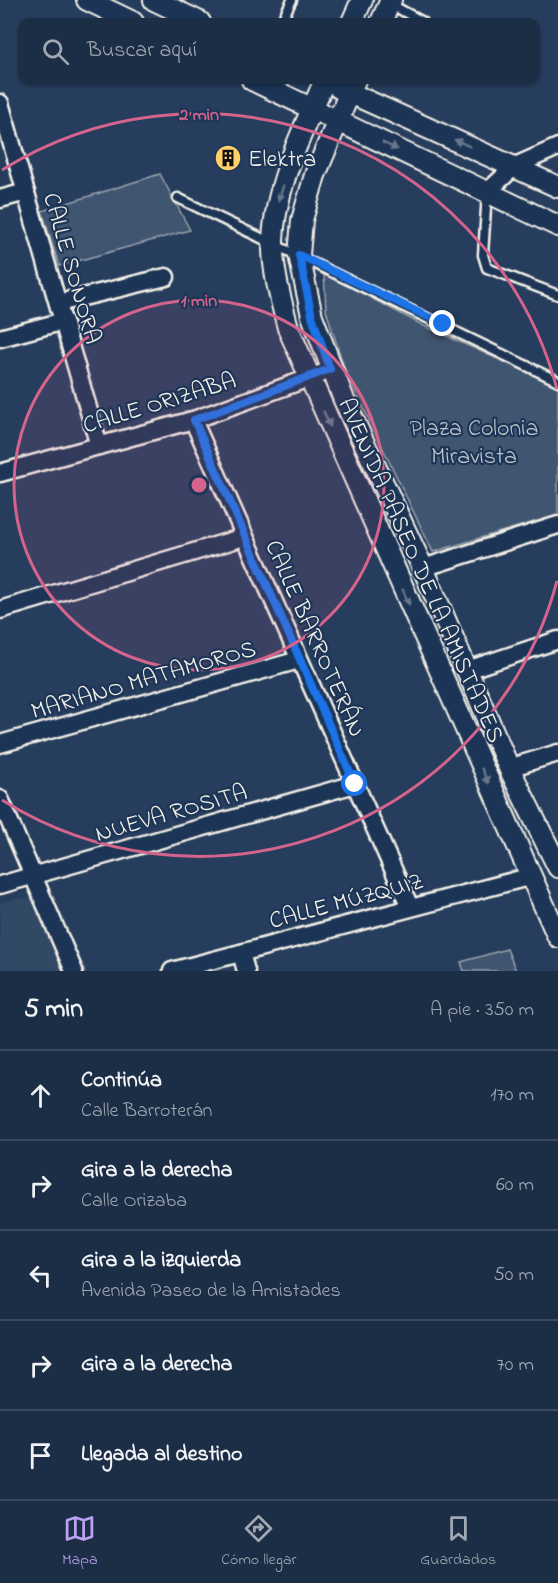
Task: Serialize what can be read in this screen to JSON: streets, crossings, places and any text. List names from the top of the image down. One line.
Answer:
{"streets":{"street":["CALLE SONORA","CALLE ORIZABA","AVENIDA PASEO DE LA AMISTADES","CALLE BARROTERÁN","MARIANO MATAMOROS","NUEVA ROSITA","CALLE MÚZQUIZ"]},"crossings":[["CALLE SONORA","CALLE ORIZABA"],["CALLE ORIZABA","AVENIDA PASEO DE LA AMISTADES"],["CALLE ORIZABA","CALLE BARROTERÁN"],["AVENIDA PASEO DE LA AMISTADES","CALLE MÚZQUIZ"],["CALLE BARROTERÁN","MARIANO MATAMOROS"],["CALLE BARROTERÁN","NUEVA ROSITA"],["CALLE BARROTERÁN","CALLE MÚZQUIZ"]],"parks":["Plaza Colonia Miravista"],"places":{"building":["Elektra"]},"page":{"search":"Buscar aquí","heading":["5 min","A pie · 350 m"],"list":[["Continúa","Calle Barroterán","170 m"],["Gira a la derecha","Calle Orizaba","60 m"],["Gira a la izquierda","Avenida Paseo de la Amistades","50 m"],["Gira a la derecha","70 m"],"Llegada al destino"],"nav":["Mapa","Cómo llegar","Guardados"]},"rings":["2 min","1 min"]}
